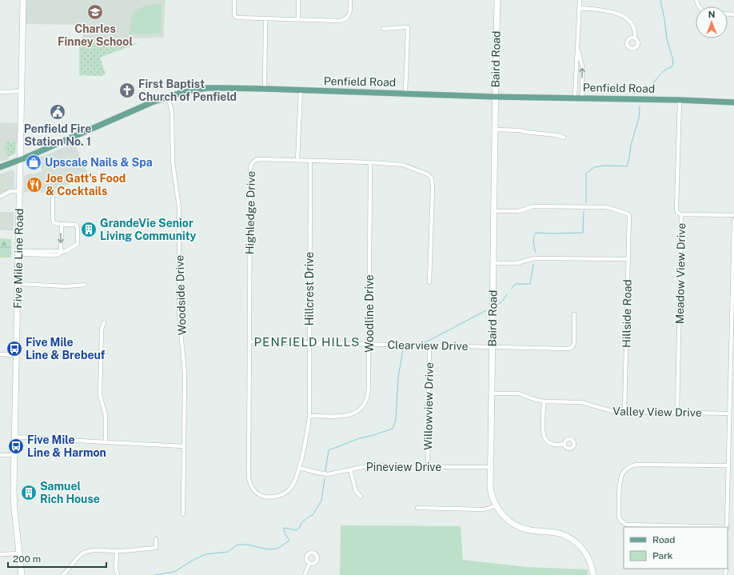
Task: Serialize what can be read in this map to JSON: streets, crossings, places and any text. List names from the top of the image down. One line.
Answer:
{"streets":{"main road":["Penfield Road"],"street":["Baird Road","Highledge Drive","Five Mile Line Road","Meadow View Drive","Hillcrest Drive","Woodside Drive","Woodline Drive","Hillside Road","Clearview Drive","Willowview Drive","Valley View Drive","Pineview Drive"]},"crossings":[["Baird Road","Penfield Road"],["Baird Road","Hillside Road"],["Baird Road","Clearview Drive"],["Baird Road","Valley View Drive"],["Baird Road","Pineview Drive"],["Penfield Road","Five Mile Line Road"],["Penfield Road","Meadow View Drive"],["Penfield Road","Woodside Drive"],["Highledge Drive","Hillcrest Drive"],["Highledge Drive","Woodline Drive"],["Highledge Drive","Clearview Drive"],["Meadow View Drive","Valley View Drive"],["Hillcrest Drive","Woodline Drive"],["Hillcrest Drive","Clearview Drive"],["Hillcrest Drive","Pineview Drive"],["Woodline Drive","Clearview Drive"],["Hillside Road","Valley View Drive"],["Clearview Drive","Willowview Drive"],["Willowview Drive","Pineview Drive"]],"districts":["PENFIELD HILLS"],"places":{"school or university":["Charles Finney School"],"church":["First Baptist Church of Penfield"],"public building":["Penfield Fire Station No. 1"],"shop":["Upscale Nails & Spa"],"restaurant":["Joe Gatt's Food & Cocktails"],"building":["GrandeVie Senior Living Community","Samuel Rich House"],"bus stop":["Five Mile Line & Brebeuf","Five Mile Line & Harmon"]},"legend":["Road","Park"],"scale_bar":"200 m","north":"top"}
